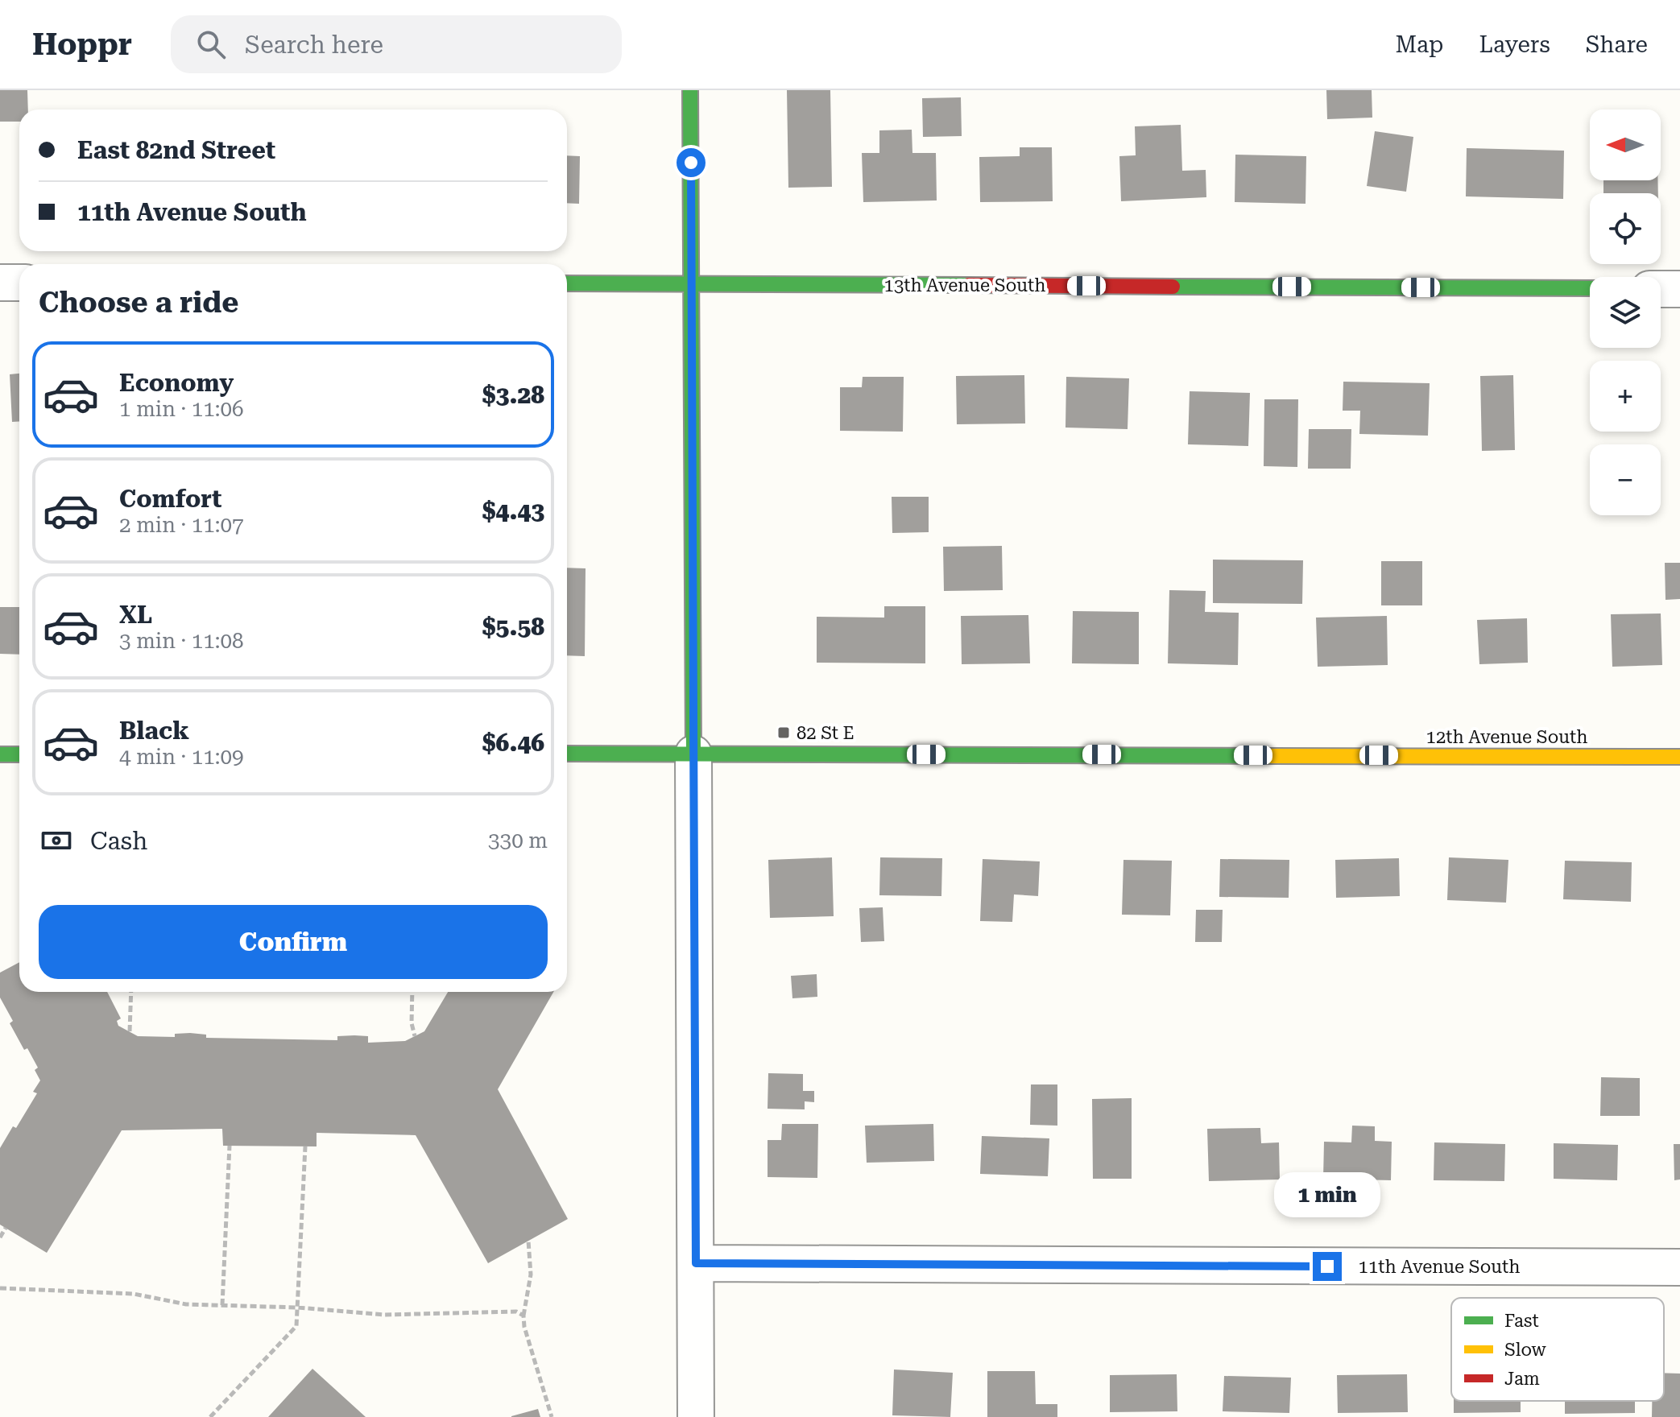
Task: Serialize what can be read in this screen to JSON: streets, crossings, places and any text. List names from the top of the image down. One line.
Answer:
{"streets":{"street":["13th Avenue South","12th Avenue South","11th Avenue South"]},"places":{"transit":["82 St E"]},"legend":["Fast","Slow","Jam"],"north":"left","page":{"header":"Hoppr","search":"Search here","nav":["Map","Layers","Share"],"map_buttons":["+","−"],"banner":["East 82nd Street","11th Avenue South"],"heading":"Choose a ride","list":[{"name":"Economy","note":"1 min · 11:06","value":"$3.28"},{"name":"Comfort","note":"2 min · 11:07","value":"$4.43"},{"name":"XL","note":"3 min · 11:08","value":"$5.58"},{"name":"Black","note":"4 min · 11:09","value":"$6.46"}],"pay":["Cash","330 m"],"buttons":"Confirm","bubble":"1 min"}}
